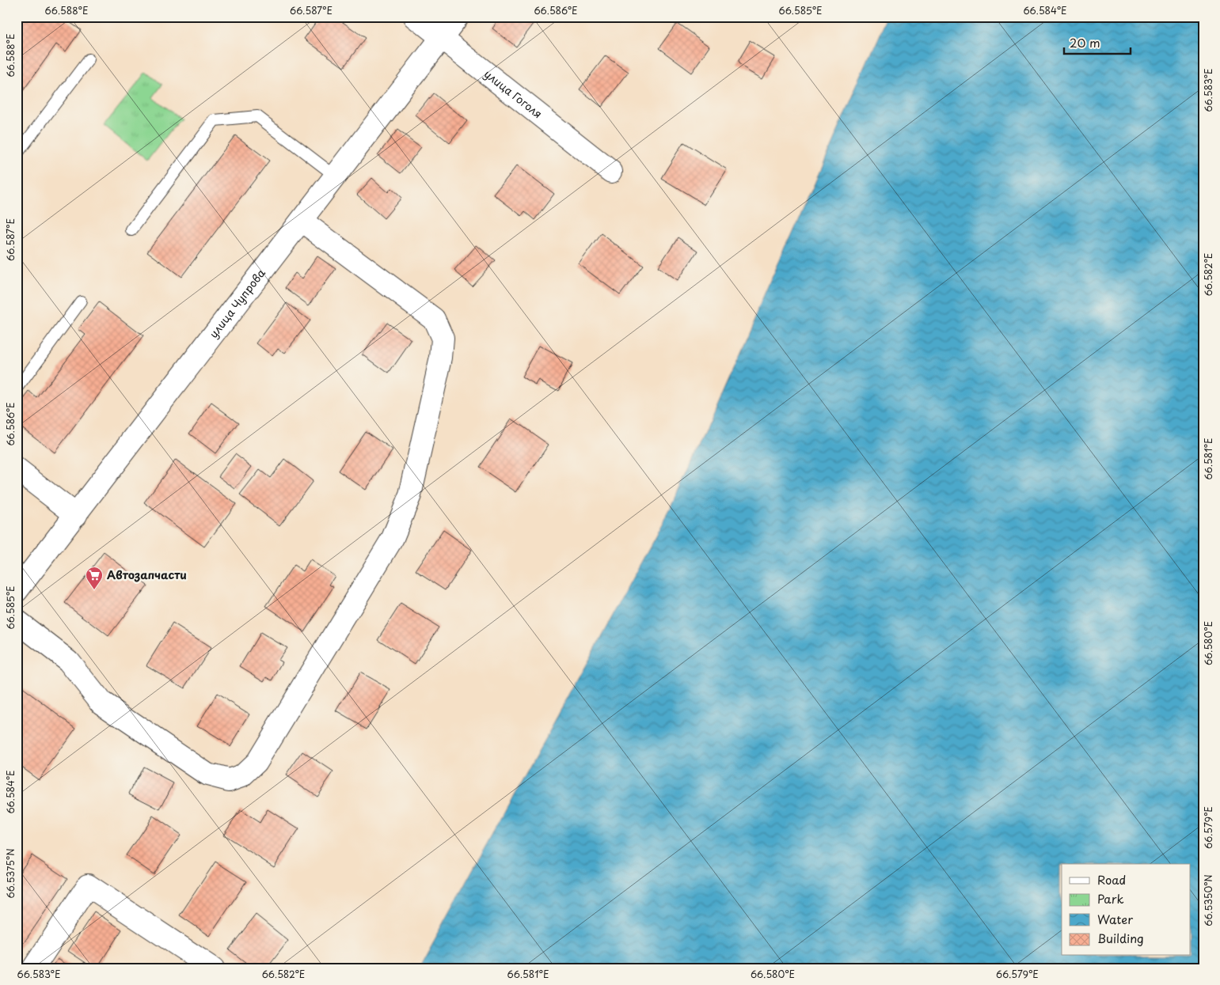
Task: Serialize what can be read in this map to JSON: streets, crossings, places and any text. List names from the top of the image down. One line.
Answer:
{"streets":{"street":["улица Гоголя","улица Чупрова"]},"crossings":[["улица Гоголя","улица Чупрова"]],"places":{"supermarket":["Автозапчасти"]},"legend":["Road","Park","Water","Building"],"scale_bar":"20 m","coordinates":["66.588°E","66.587°E","66.586°E","66.585°E","66.584°E","66.583°E","66.582°E","66.581°E","66.580°E","66.579°E","66.5375°N","66.5350°N"]}
